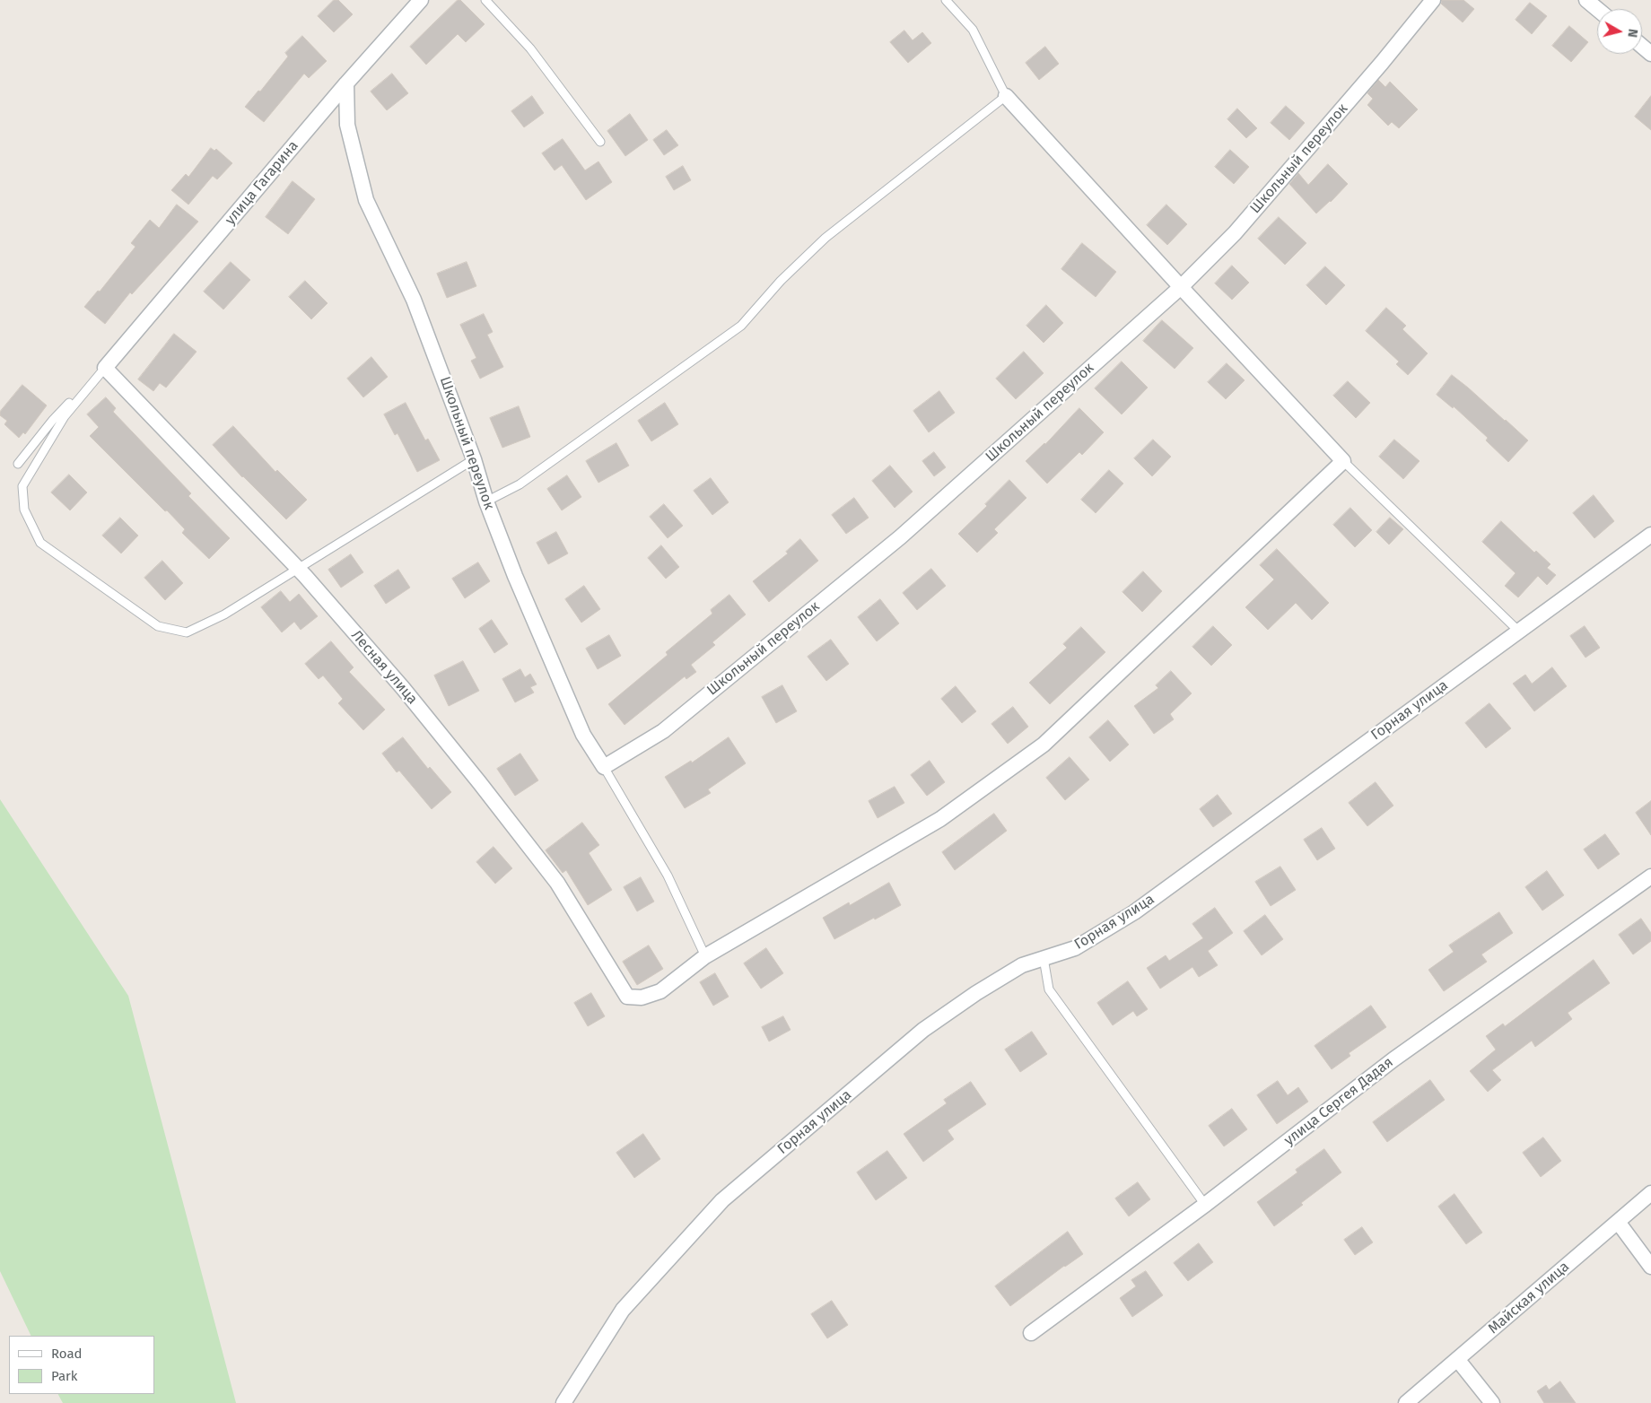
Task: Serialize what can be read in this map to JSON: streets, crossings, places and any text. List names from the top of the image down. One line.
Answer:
{"streets":{"street":["Школьный переулок","улица Гагарина","Лесная улица","Горная улица","улица Сергея Дадая","Майская улица"]},"crossings":[["Школьный переулок","улица Гагарина"],["улица Гагарина","Лесная улица"]],"legend":["Road","Park"],"north":"right"}
